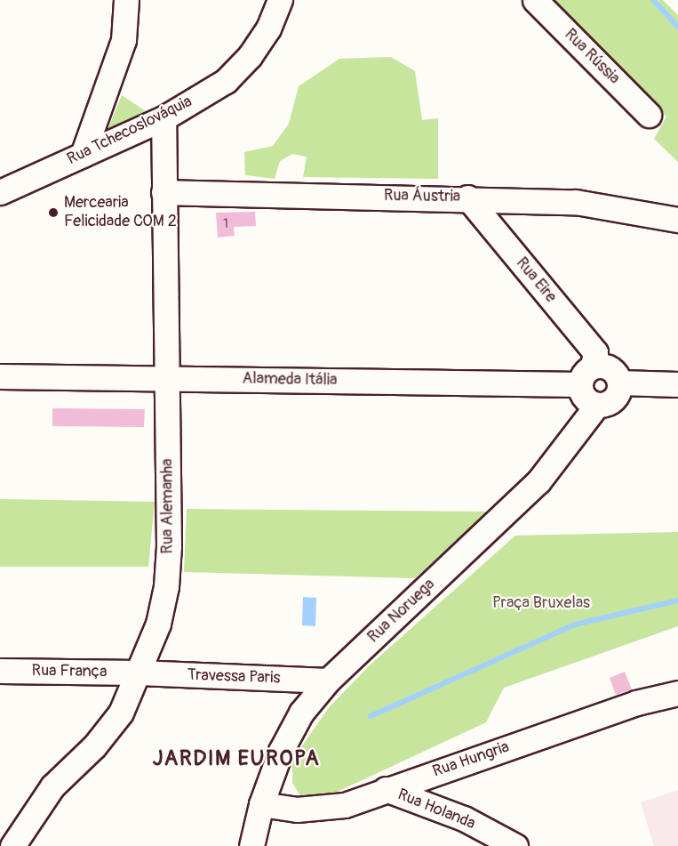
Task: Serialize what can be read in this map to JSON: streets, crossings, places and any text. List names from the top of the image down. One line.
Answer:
{"streets":{"street":["Rua Rússia","Rua Tchecoslováquia","Rua Áustria","Rua Eire","Alameda Itália","Rua Alemanha","Rua Noruega","Rua França","Travessa Paris","Rua Hungria","Rua Holanda"]},"crossings":[["Rua Tchecoslováquia","Rua Alemanha"],["Rua Áustria","Rua Eire"],["Rua Áustria","Rua Alemanha"],["Rua Eire","Alameda Itália"],["Rua Eire","Rua Noruega"],["Alameda Itália","Rua Alemanha"],["Alameda Itália","Rua Noruega"],["Rua Alemanha","Rua França"],["Rua Alemanha","Travessa Paris"],["Rua Noruega","Travessa Paris"],["Rua Noruega","Rua Hungria"],["Rua França","Travessa Paris"],["Rua Hungria","Rua Holanda"]],"districts":["JARDIM EUROPA"],"parks":["Praça Bruxelas"],"places":["Mercearia Felicidade COM 2"],"house_numbers":["1"]}
